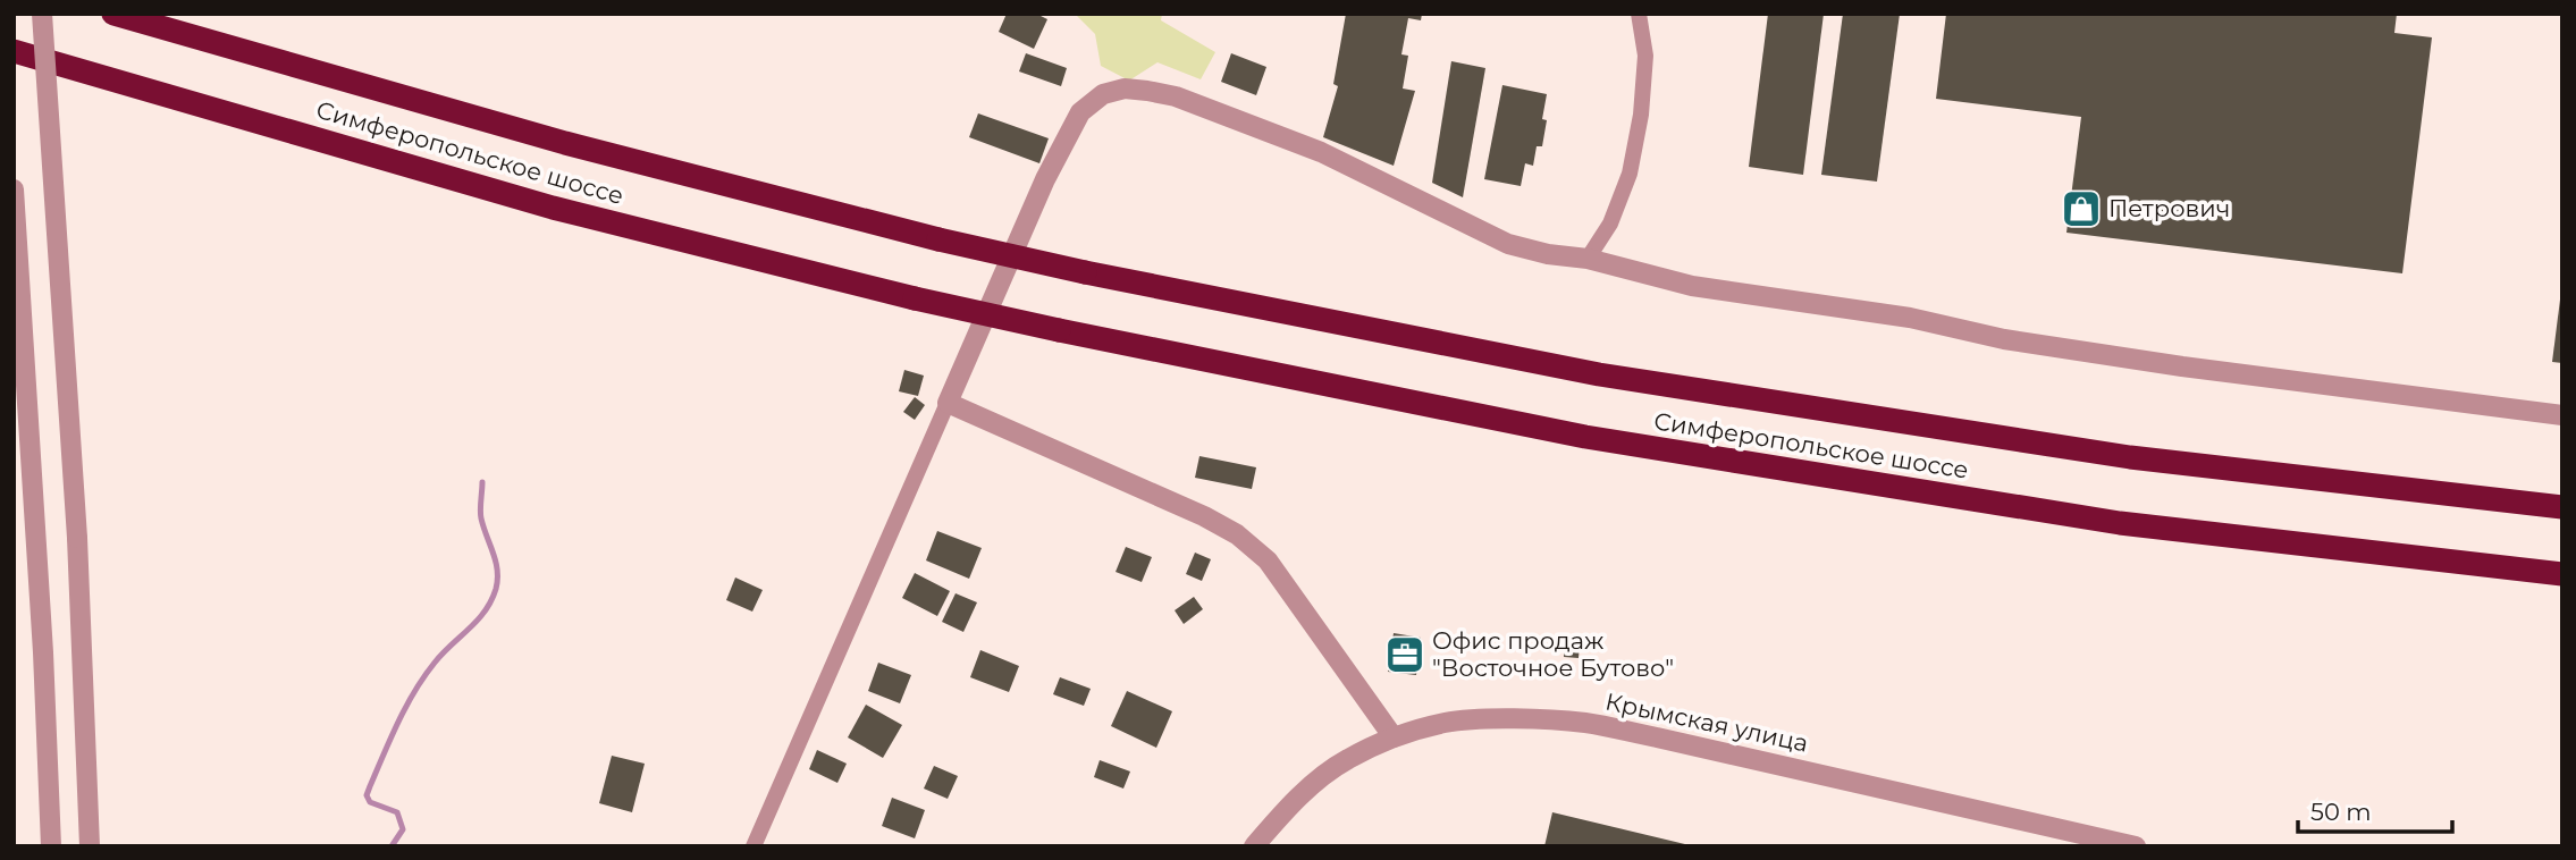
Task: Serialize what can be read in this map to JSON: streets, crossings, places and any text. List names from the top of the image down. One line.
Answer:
{"streets":{"highway":["Симферопольское шоссе"],"street":["Крымская улица"]},"places":{"shop":["Петрович"],"office":["Офис продаж \"Восточное Бутово\""]},"scale_bar":"50 m"}
